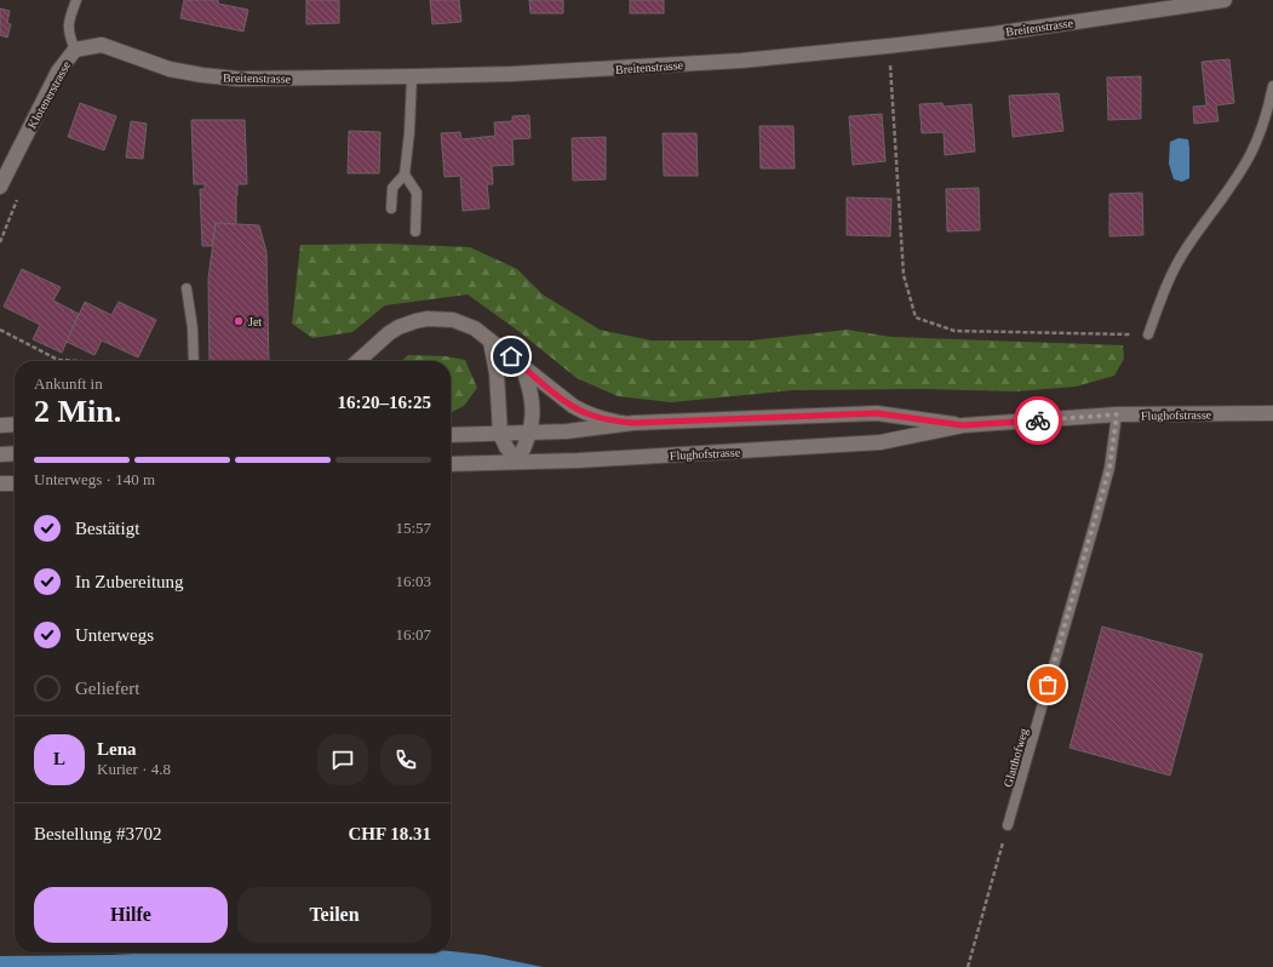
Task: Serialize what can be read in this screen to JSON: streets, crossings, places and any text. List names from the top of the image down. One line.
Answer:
{"streets":{"street":["Breitenstrasse","Klotenerstrasse","Flughofstrasse"],"lane":["Glatthofweg"]},"crossings":[["Breitenstrasse","Klotenerstrasse"],["Flughofstrasse","Glatthofweg"]],"places":["Jet"],"page":{"heading":["2 Min.","Ankunft in","16:20–16:25"],"panel":["Lena","Kurier · 4.8","Bestellung #3702","CHF 18.31"],"bar":"Unterwegs · 140 m","list":[["Bestätigt","15:57"],["In Zubereitung","16:03"],["Unterwegs","16:07"],"Geliefert"],"round":"L","buttons":["Hilfe","Teilen"]}}
